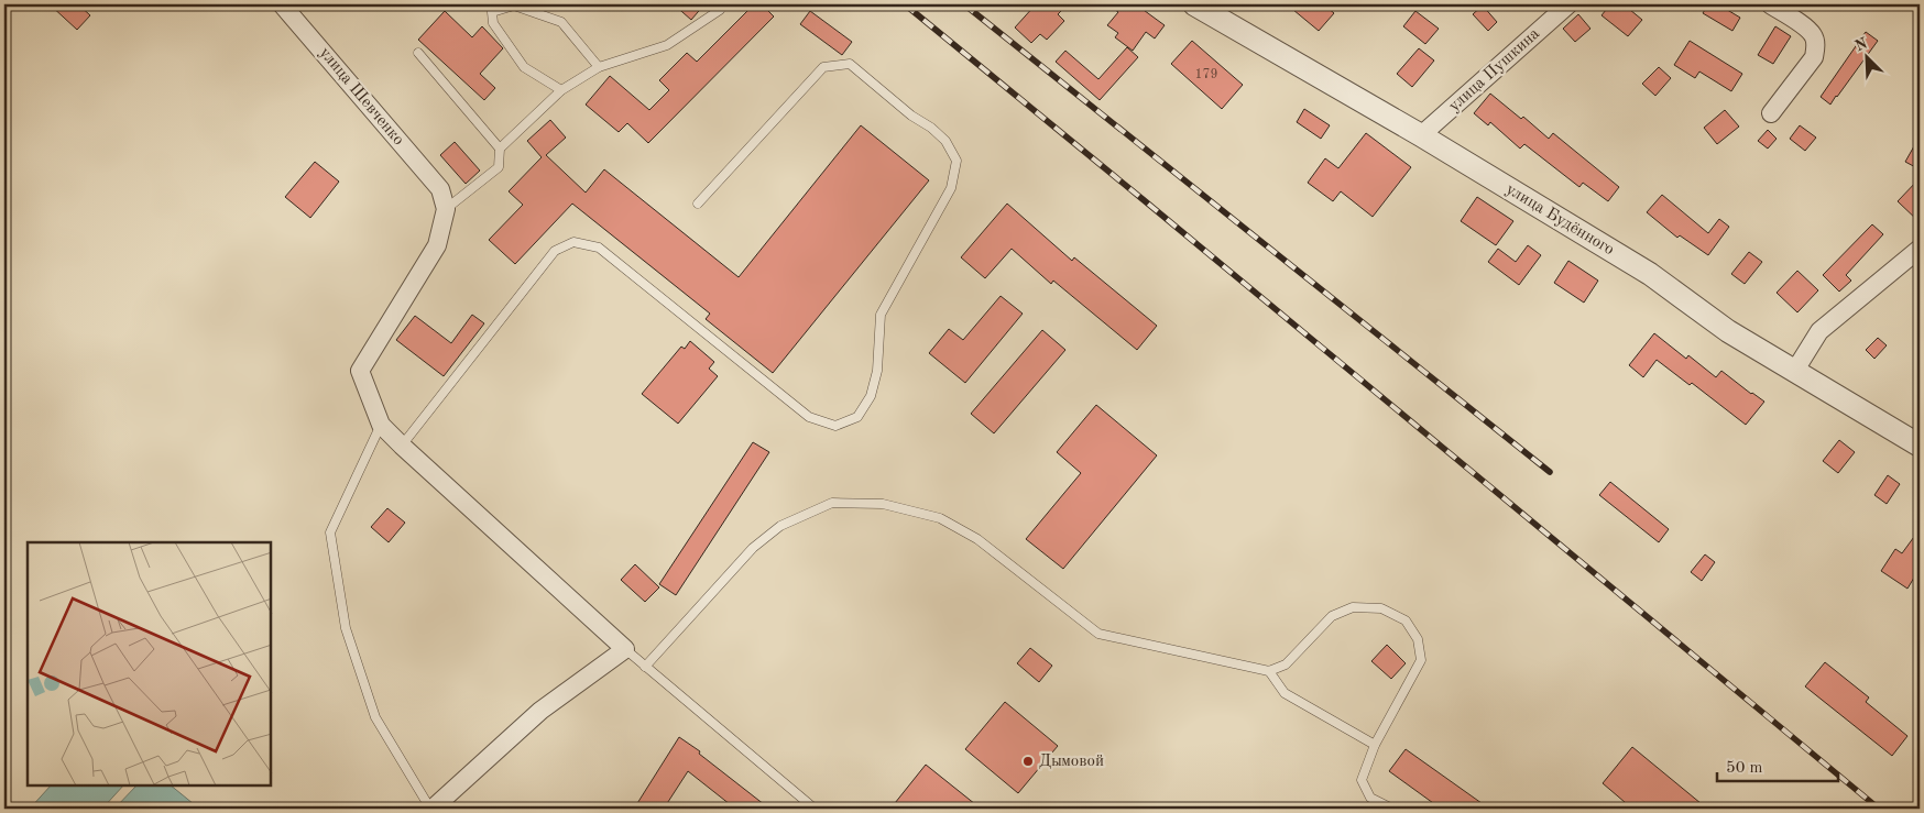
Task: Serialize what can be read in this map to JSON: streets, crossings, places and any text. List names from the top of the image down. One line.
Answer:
{"streets":{"street":["улица Пушкина","улица Шевченко","улица Будённого"]},"crossings":[["улица Пушкина","улица Будённого"]],"places":["Дымовой"],"house_numbers":["179"],"scale_bar":"50 m","north":"top left"}
